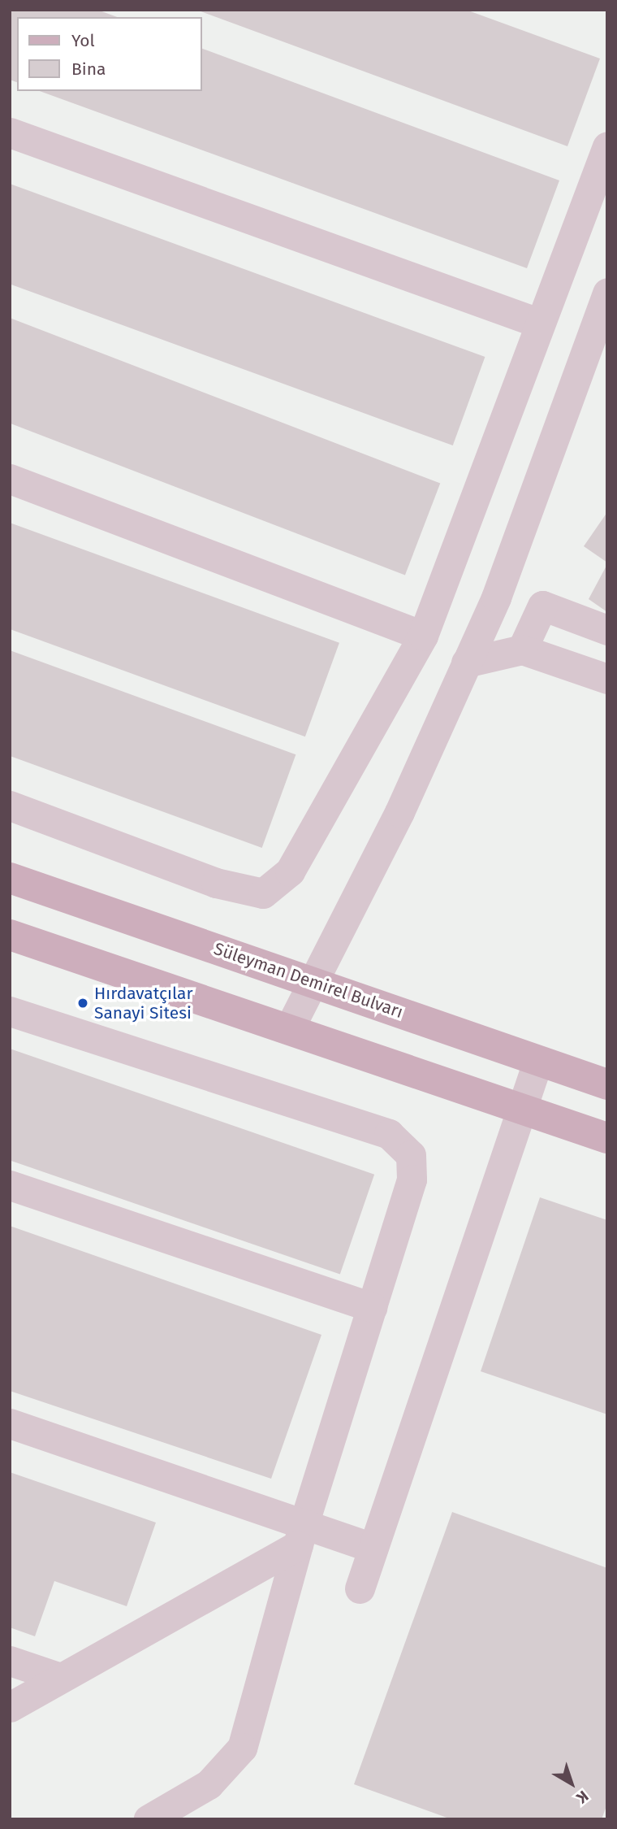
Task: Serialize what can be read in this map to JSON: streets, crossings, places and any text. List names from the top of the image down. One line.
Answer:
{"streets":{"main road":["Süleyman Demirel Bulvarı"]},"places":["Hırdavatçılar Sanayi Sitesi"],"legend":["Yol","Bina"],"north":"bottom right"}
